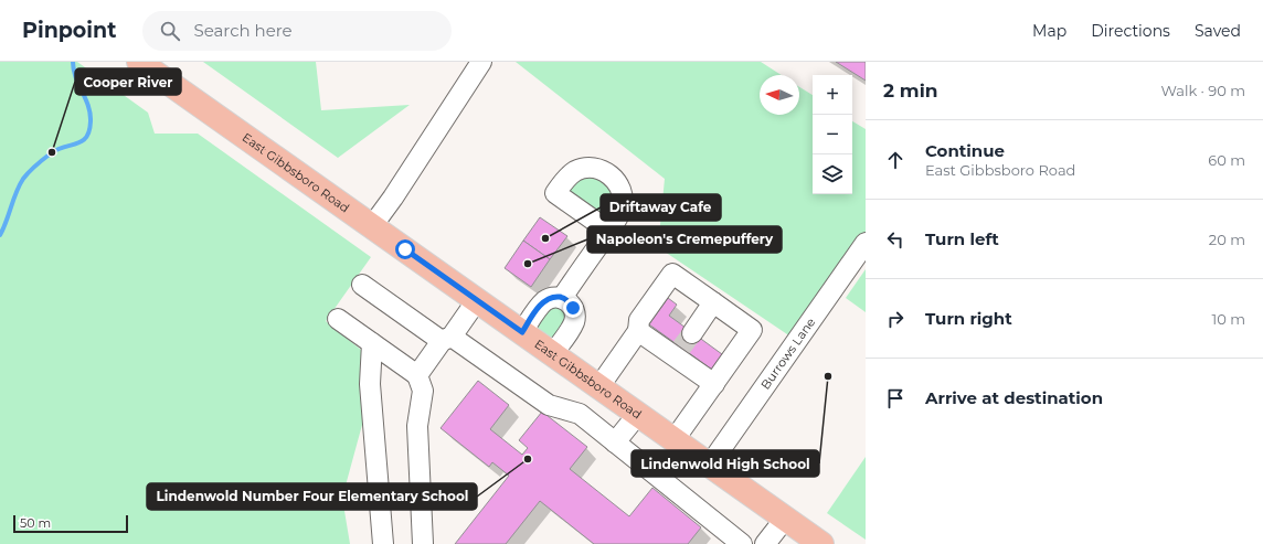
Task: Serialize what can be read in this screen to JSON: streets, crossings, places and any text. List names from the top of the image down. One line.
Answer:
{"streets":{"main road":["East Gibbsboro Road"],"lane":["Burrows Lane"]},"crossings":[["East Gibbsboro Road","Burrows Lane"]],"places":["Cooper River","Driftaway Cafe","Napoleon's Cremepuffery","Lindenwold High School","Lindenwold Number Four Elementary School"],"scale_bar":"50 m","north":"left","page":{"header":"Pinpoint","search":"Search here","nav":["Map","Directions","Saved"],"heading":["2 min","Walk · 90 m"],"map_buttons":["+","−"],"list":[["Continue","East Gibbsboro Road","60 m"],["Turn left","20 m"],["Turn right","10 m"],"Arrive at destination"],"scale":"50 m"}}
